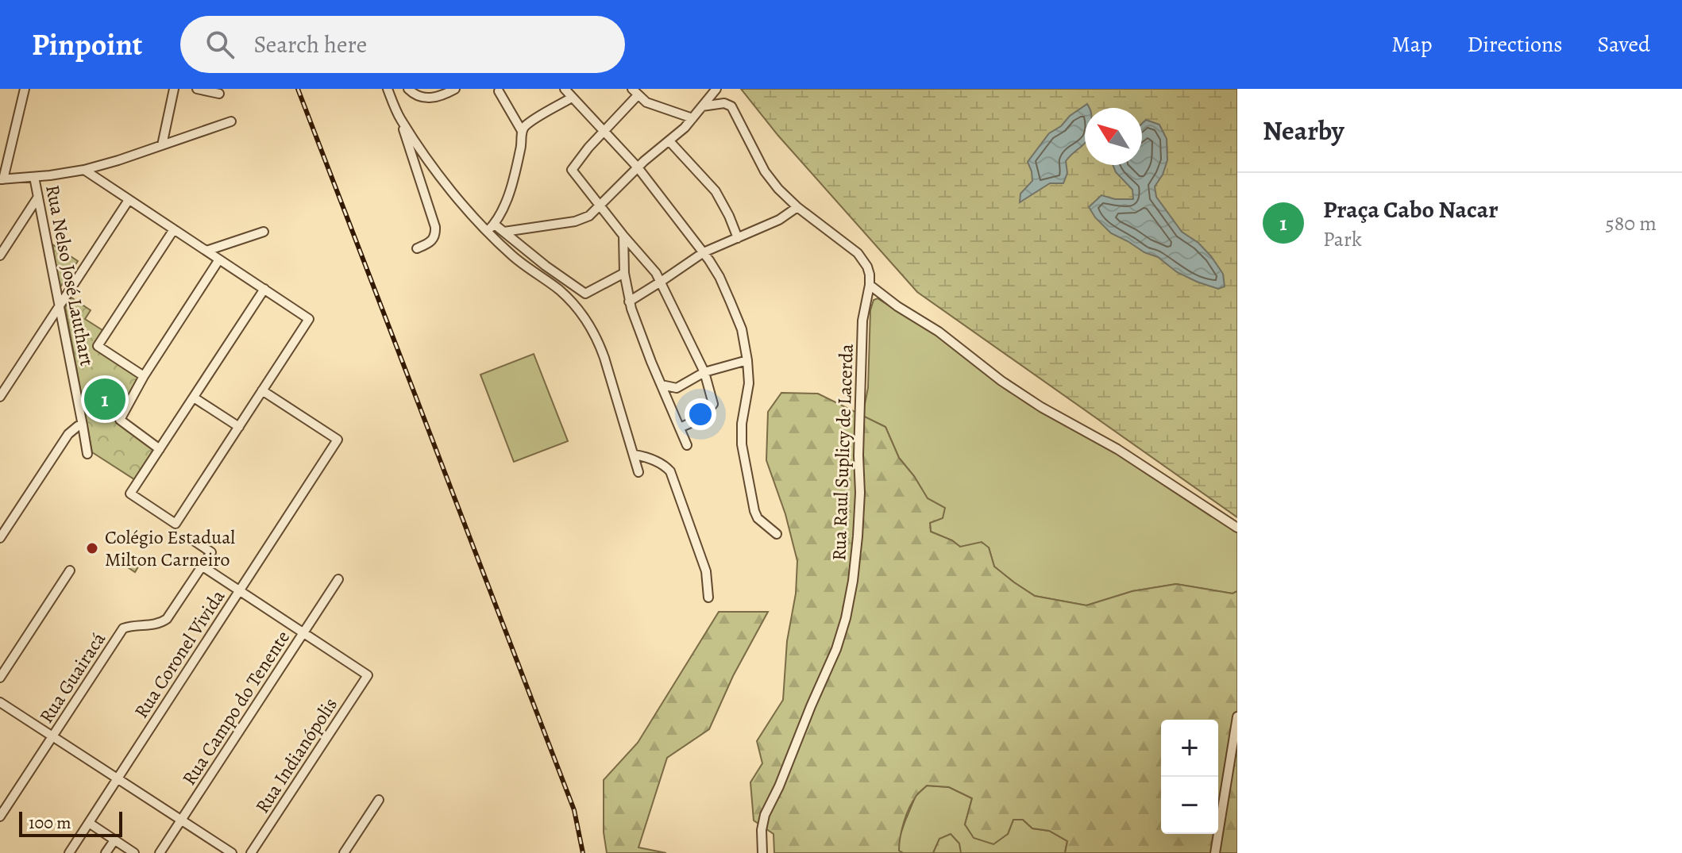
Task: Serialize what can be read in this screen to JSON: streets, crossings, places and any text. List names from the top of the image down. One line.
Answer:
{"streets":{"street":["Rua Nelso José Lauthart","Rua Raul Suplicy de Lacerda","Rua Coronel Vivida","Rua Guairacá","Rua Campo do Tenente","Rua Indianópolis"]},"crossings":[["Rua Campo do Tenente","Rua Indianópolis"]],"places":["Colégio Estadual Milton Carneiro"],"scale_bar":"100 m","north":"top left","page":{"header":"Pinpoint","search":"Search here","nav":["Map","Directions","Saved"],"heading":"Nearby","list":[{"mark":"1","name":"Praça Cabo Nacar","note":"Park","value":"580 m"}],"pins":"1","map_buttons":["+","−"],"scale":"100 m"}}
